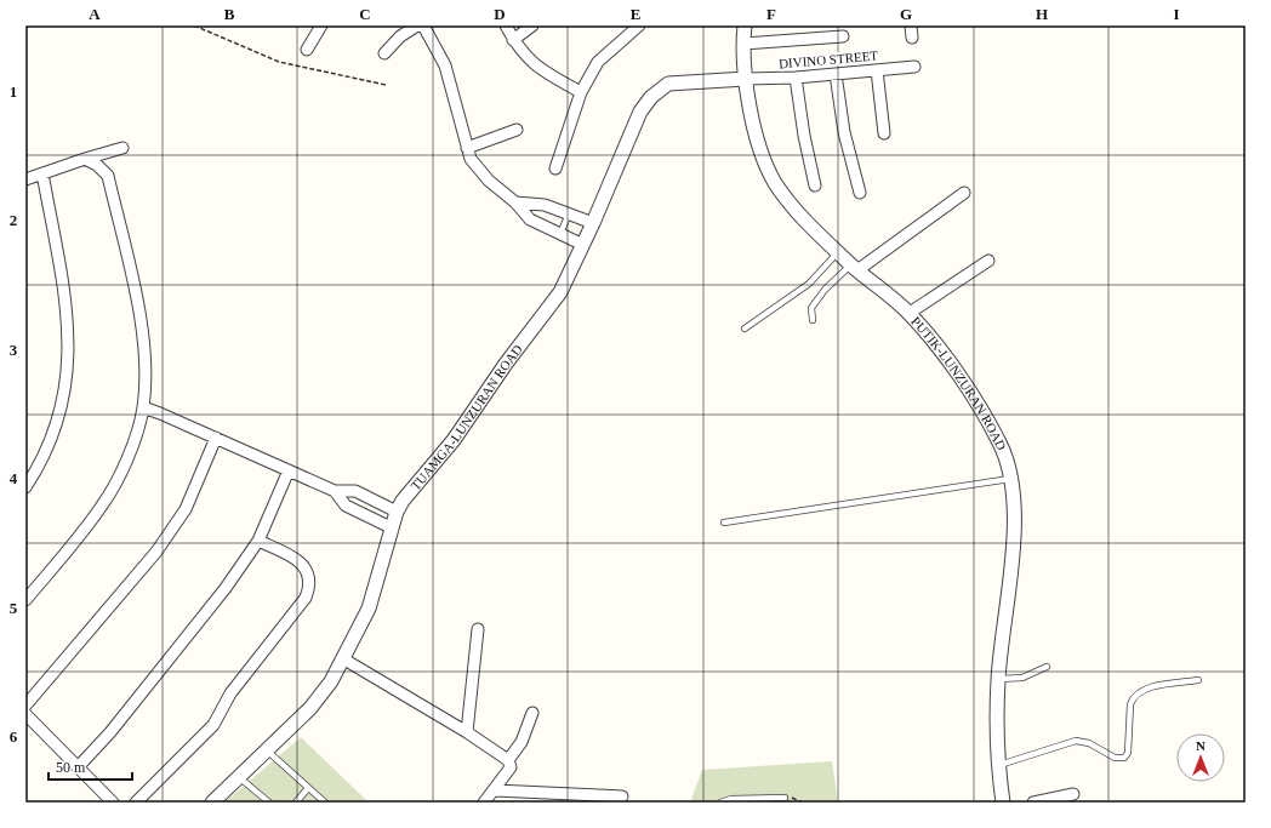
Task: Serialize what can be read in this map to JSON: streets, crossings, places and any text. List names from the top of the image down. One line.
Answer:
{"streets":{"street":["DIVINO STREET","PUTIK-LUNZURAN ROAD","TUAMGA-LUNZURAN ROAD"]},"crossings":[["DIVINO STREET","PUTIK-LUNZURAN ROAD"],["DIVINO STREET","TUAMGA-LUNZURAN ROAD"],["PUTIK-LUNZURAN ROAD","TUAMGA-LUNZURAN ROAD"]],"scale_bar":"50 m","north":"top","grid":{"columns":["A","B","C","D","E","F","G","H","I"],"rows":["1","2","3","4","5","6"]}}
